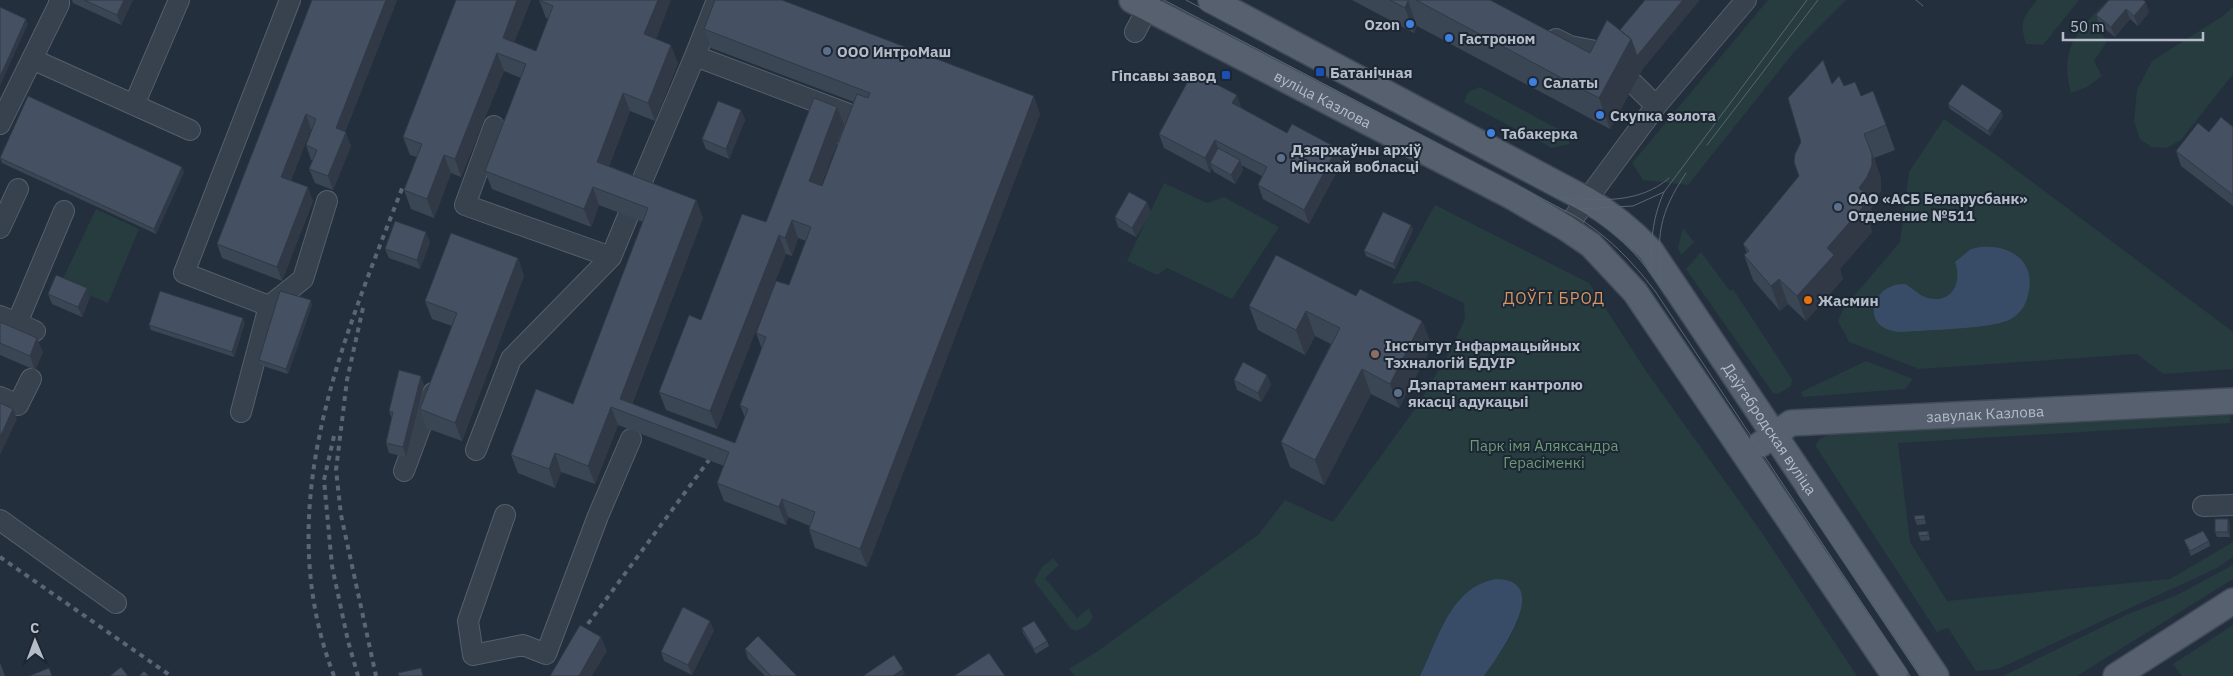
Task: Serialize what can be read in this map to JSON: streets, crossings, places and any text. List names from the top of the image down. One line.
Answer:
{"streets":{"main road":["вуліца Казлова","завулак Казлова","Даўгабродская вуліца"]},"crossings":[["завулак Казлова","Даўгабродская вуліца"]],"districts":["ДОЎГІ БРОД"],"parks":["Парк імя Аляксандра Герасіменкі"],"places":{"other":["Ozon","Гастроном","ООО ИнтроМаш","Салаты","Скупка золота","Табакерка","Дзяржаўны архіў Мінскай вобласці","ОАО «АСБ Беларусбанк» Отделение №511","Жасмин","Інстытут Інфармацыйных Тэхналогій БДУІР","Дэпартамент кантролю якасці адукацыі"],"transit":["Батанічная","Гіпсавы завод"]},"scale_bar":"50 m","north":"top"}
